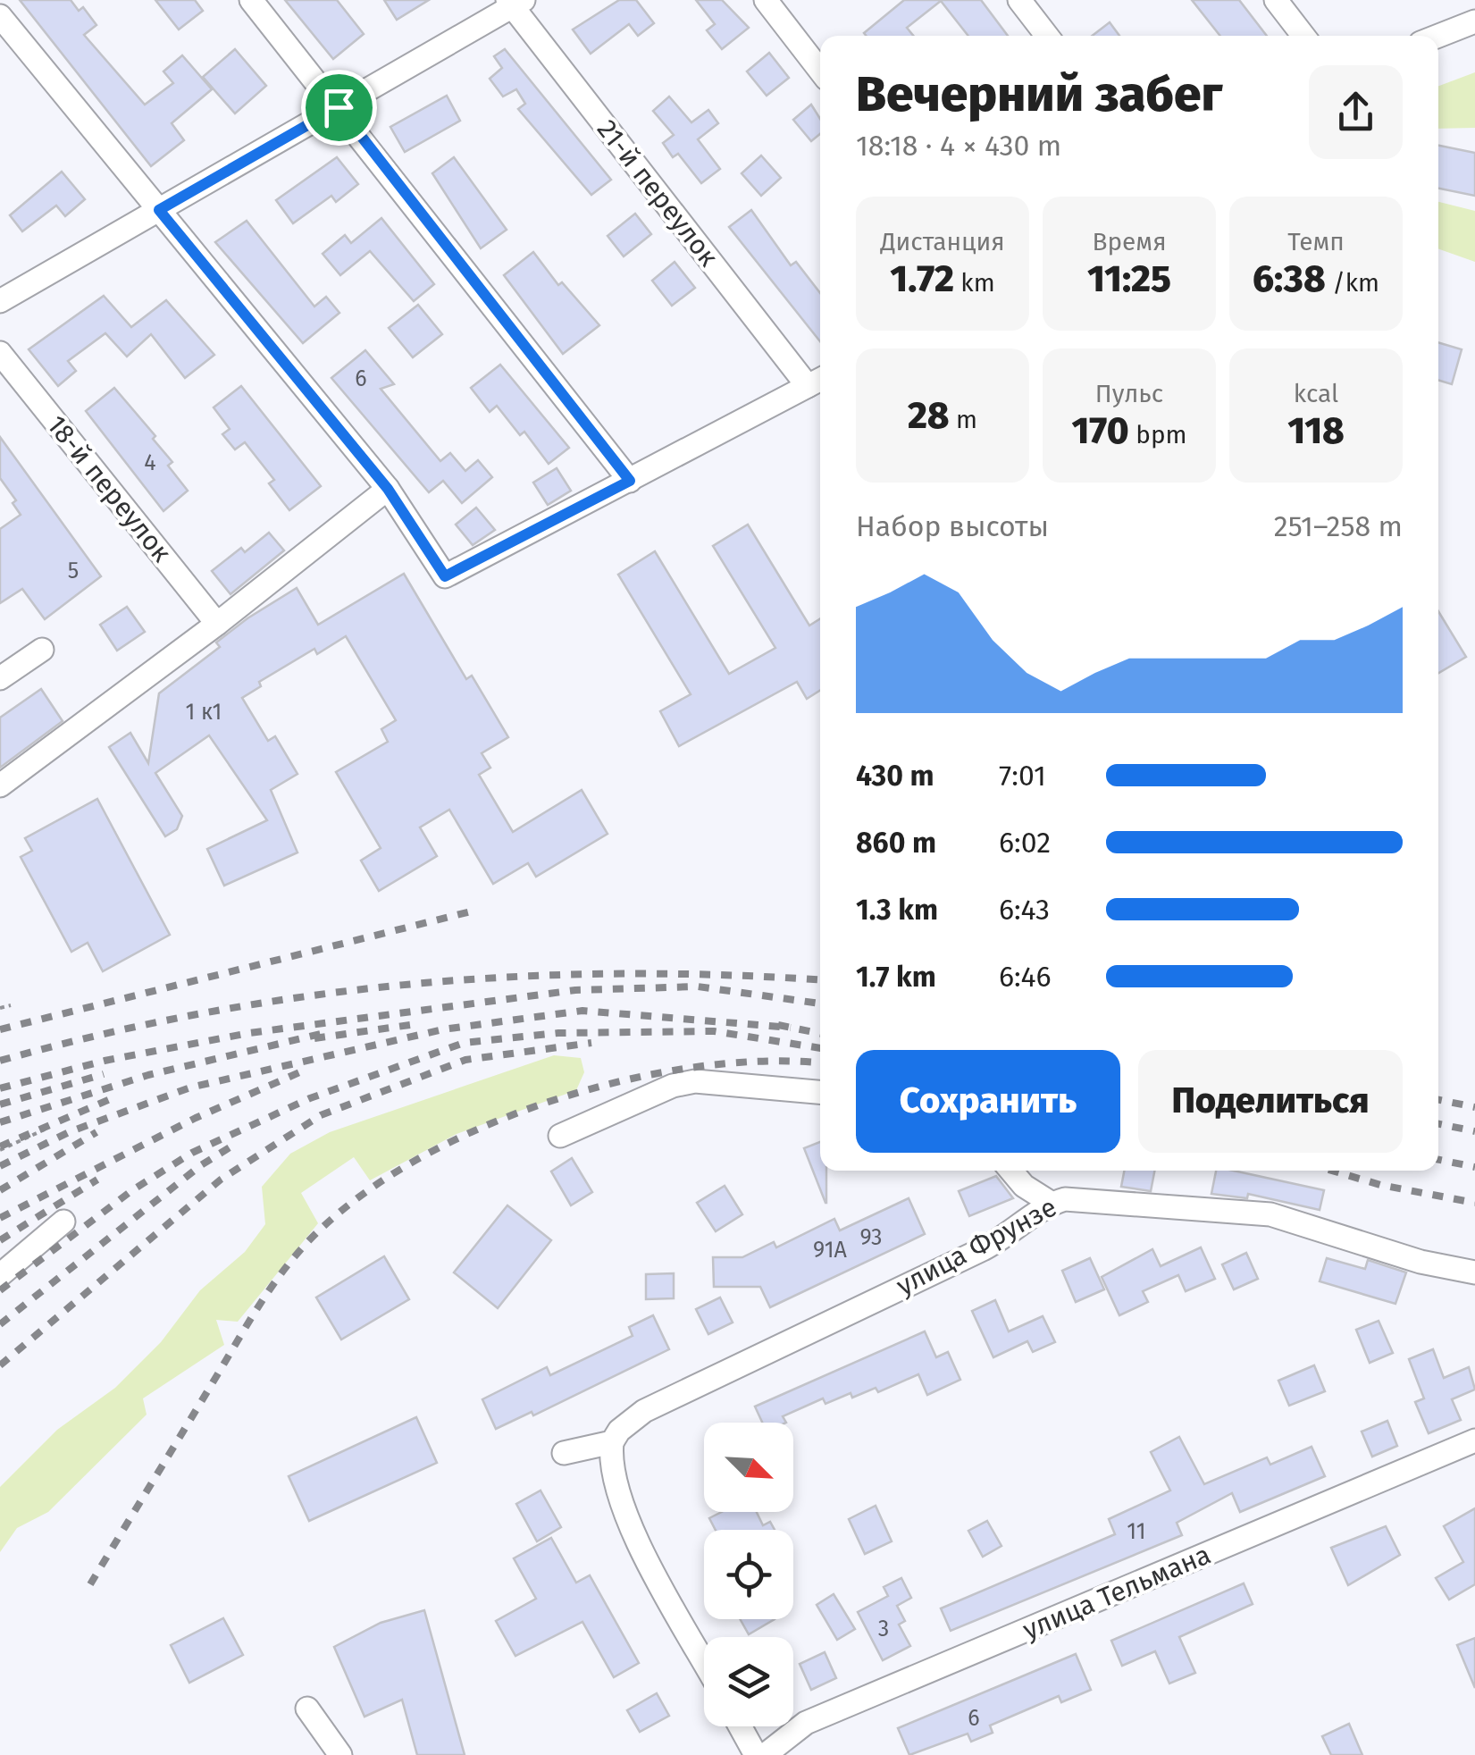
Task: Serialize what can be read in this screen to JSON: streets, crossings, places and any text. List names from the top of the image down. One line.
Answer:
{"streets":{"street":["21-й переулок","18-й переулок","улица Фрунзе","улица Тельмана"]},"house_numbers":["6","4","5","1 к1","93","91А","11","3","6"],"north":"bottom right","page":{"heading":["Вечерний забег","18:18 · 4 × 430 m"],"stats":[["Дистанция","1.72 km"],["Время","11:25"],["Темп","6:38 /km"],["28 m"],["Пульс","170 bpm"],["kcal","118"]],"chart":["Набор высоты","251–258 m"],"list":[{"name":"430 m","note":"7:01"},{"name":"860 m","note":"6:02"},{"name":"1.3 km","note":"6:43"},{"name":"1.7 km","note":"6:46"}],"buttons":["Сохранить","Поделиться"]}}
